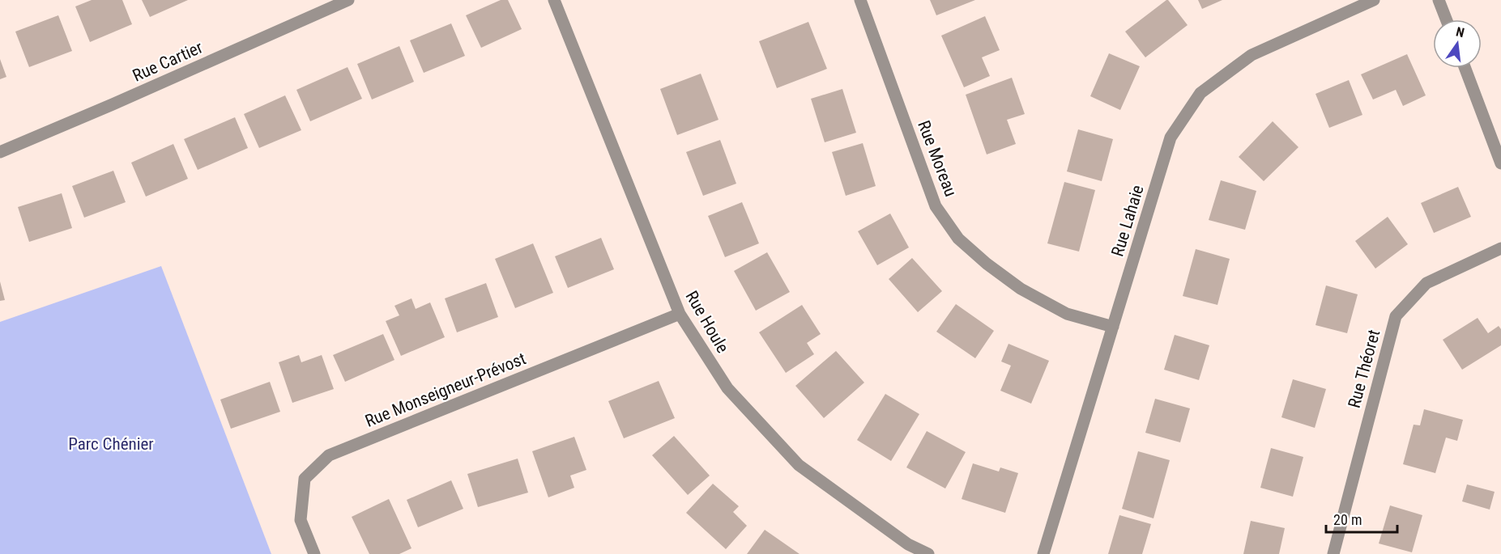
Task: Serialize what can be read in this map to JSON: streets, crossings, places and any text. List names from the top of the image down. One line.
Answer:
{"streets":{"street":["Rue Cartier","Rue Moreau","Rue Lahaie","Rue Houle","Rue Théoret","Rue Monseigneur-Prévost"]},"crossings":[["Rue Moreau","Rue Lahaie"],["Rue Houle","Rue Monseigneur-Prévost"]],"parks":["Parc Chénier"],"scale_bar":"20 m","north":"top"}
